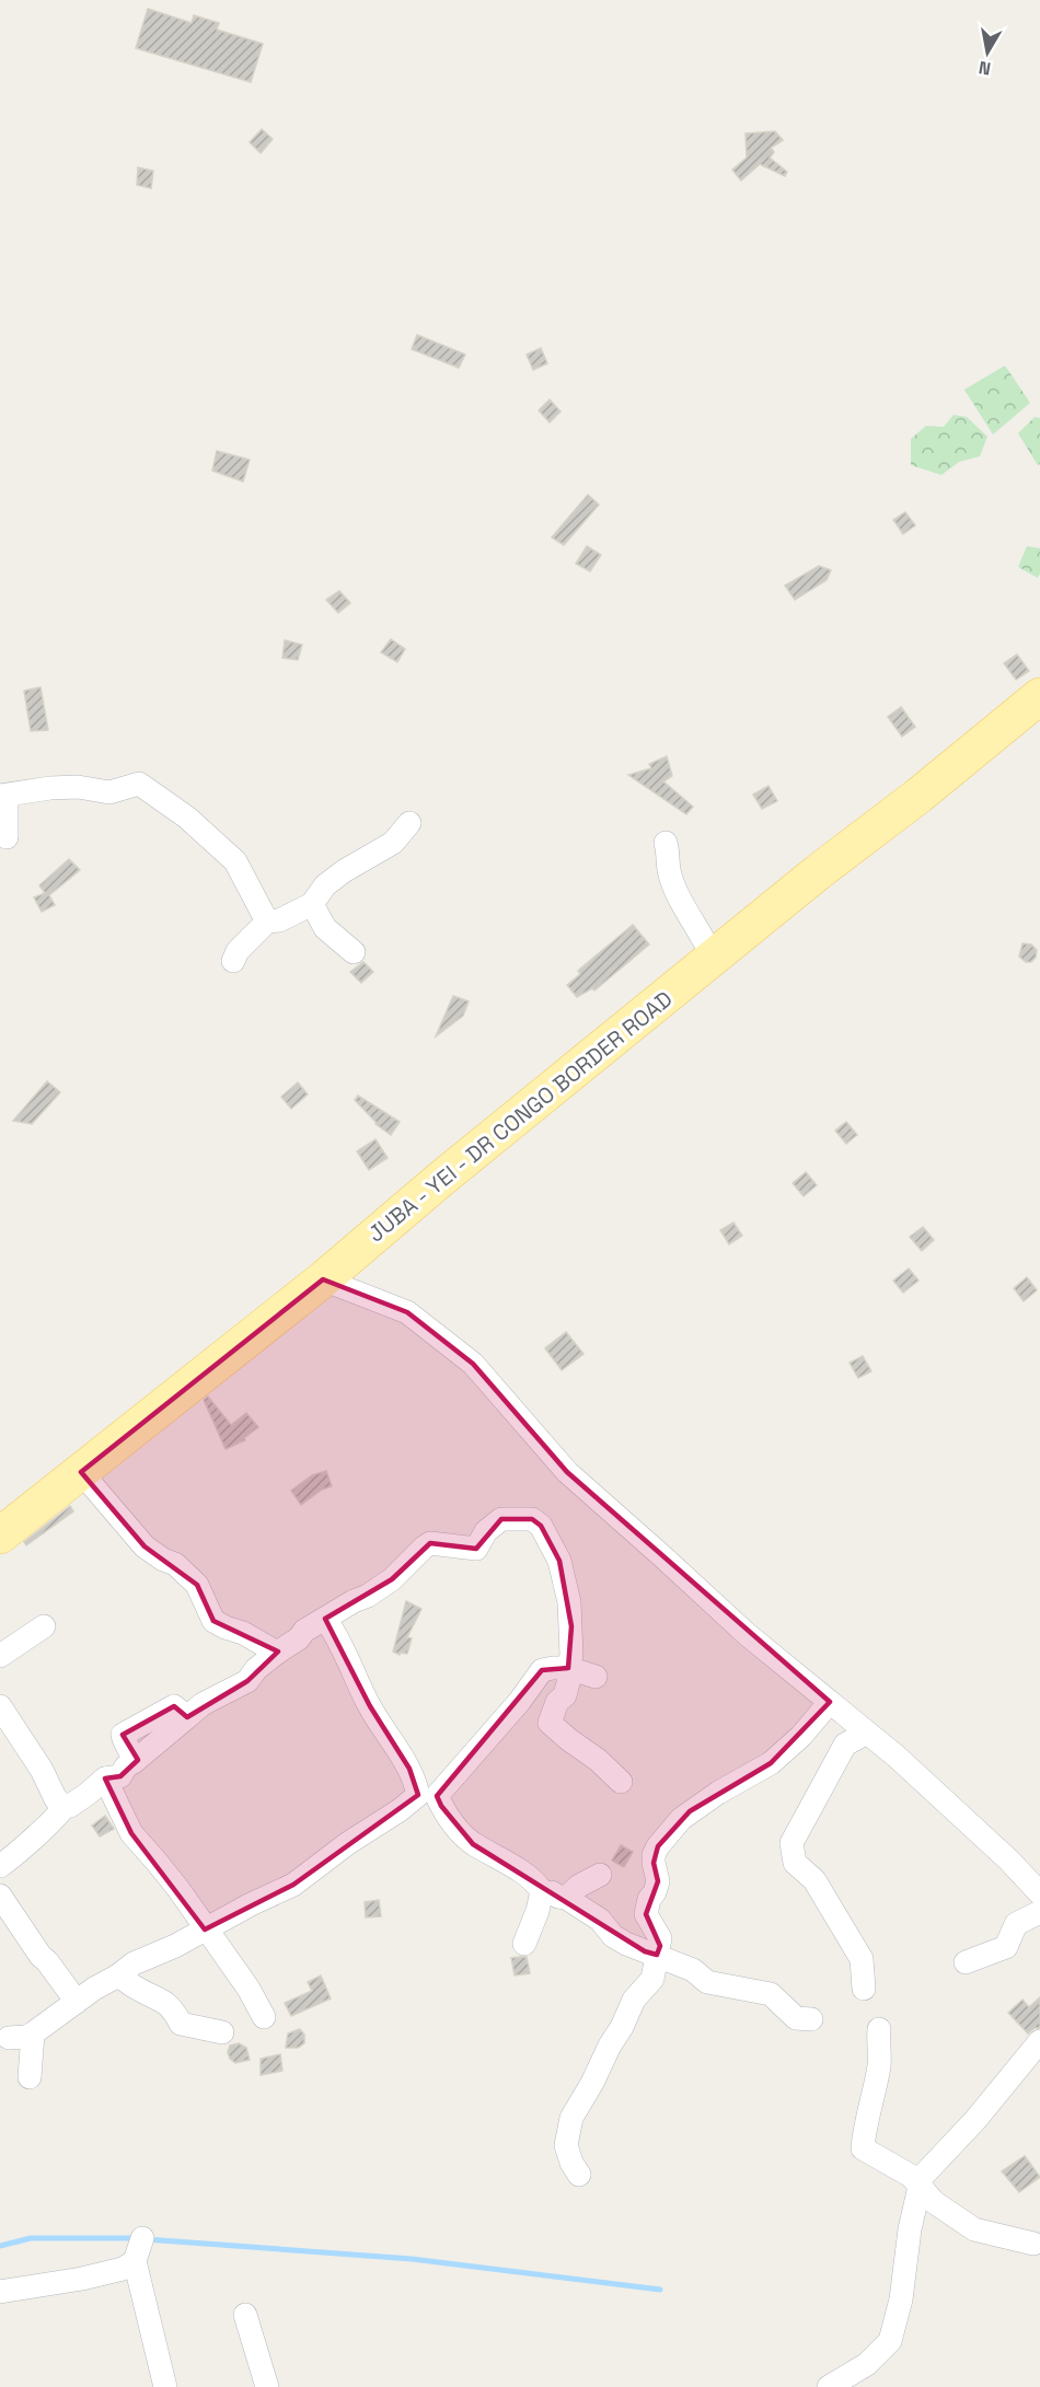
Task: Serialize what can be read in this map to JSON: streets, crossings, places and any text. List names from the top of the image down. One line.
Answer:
{"streets":{"main road":["JUBA - YEI - DR CONGO BORDER ROAD"]},"north":"bottom"}
